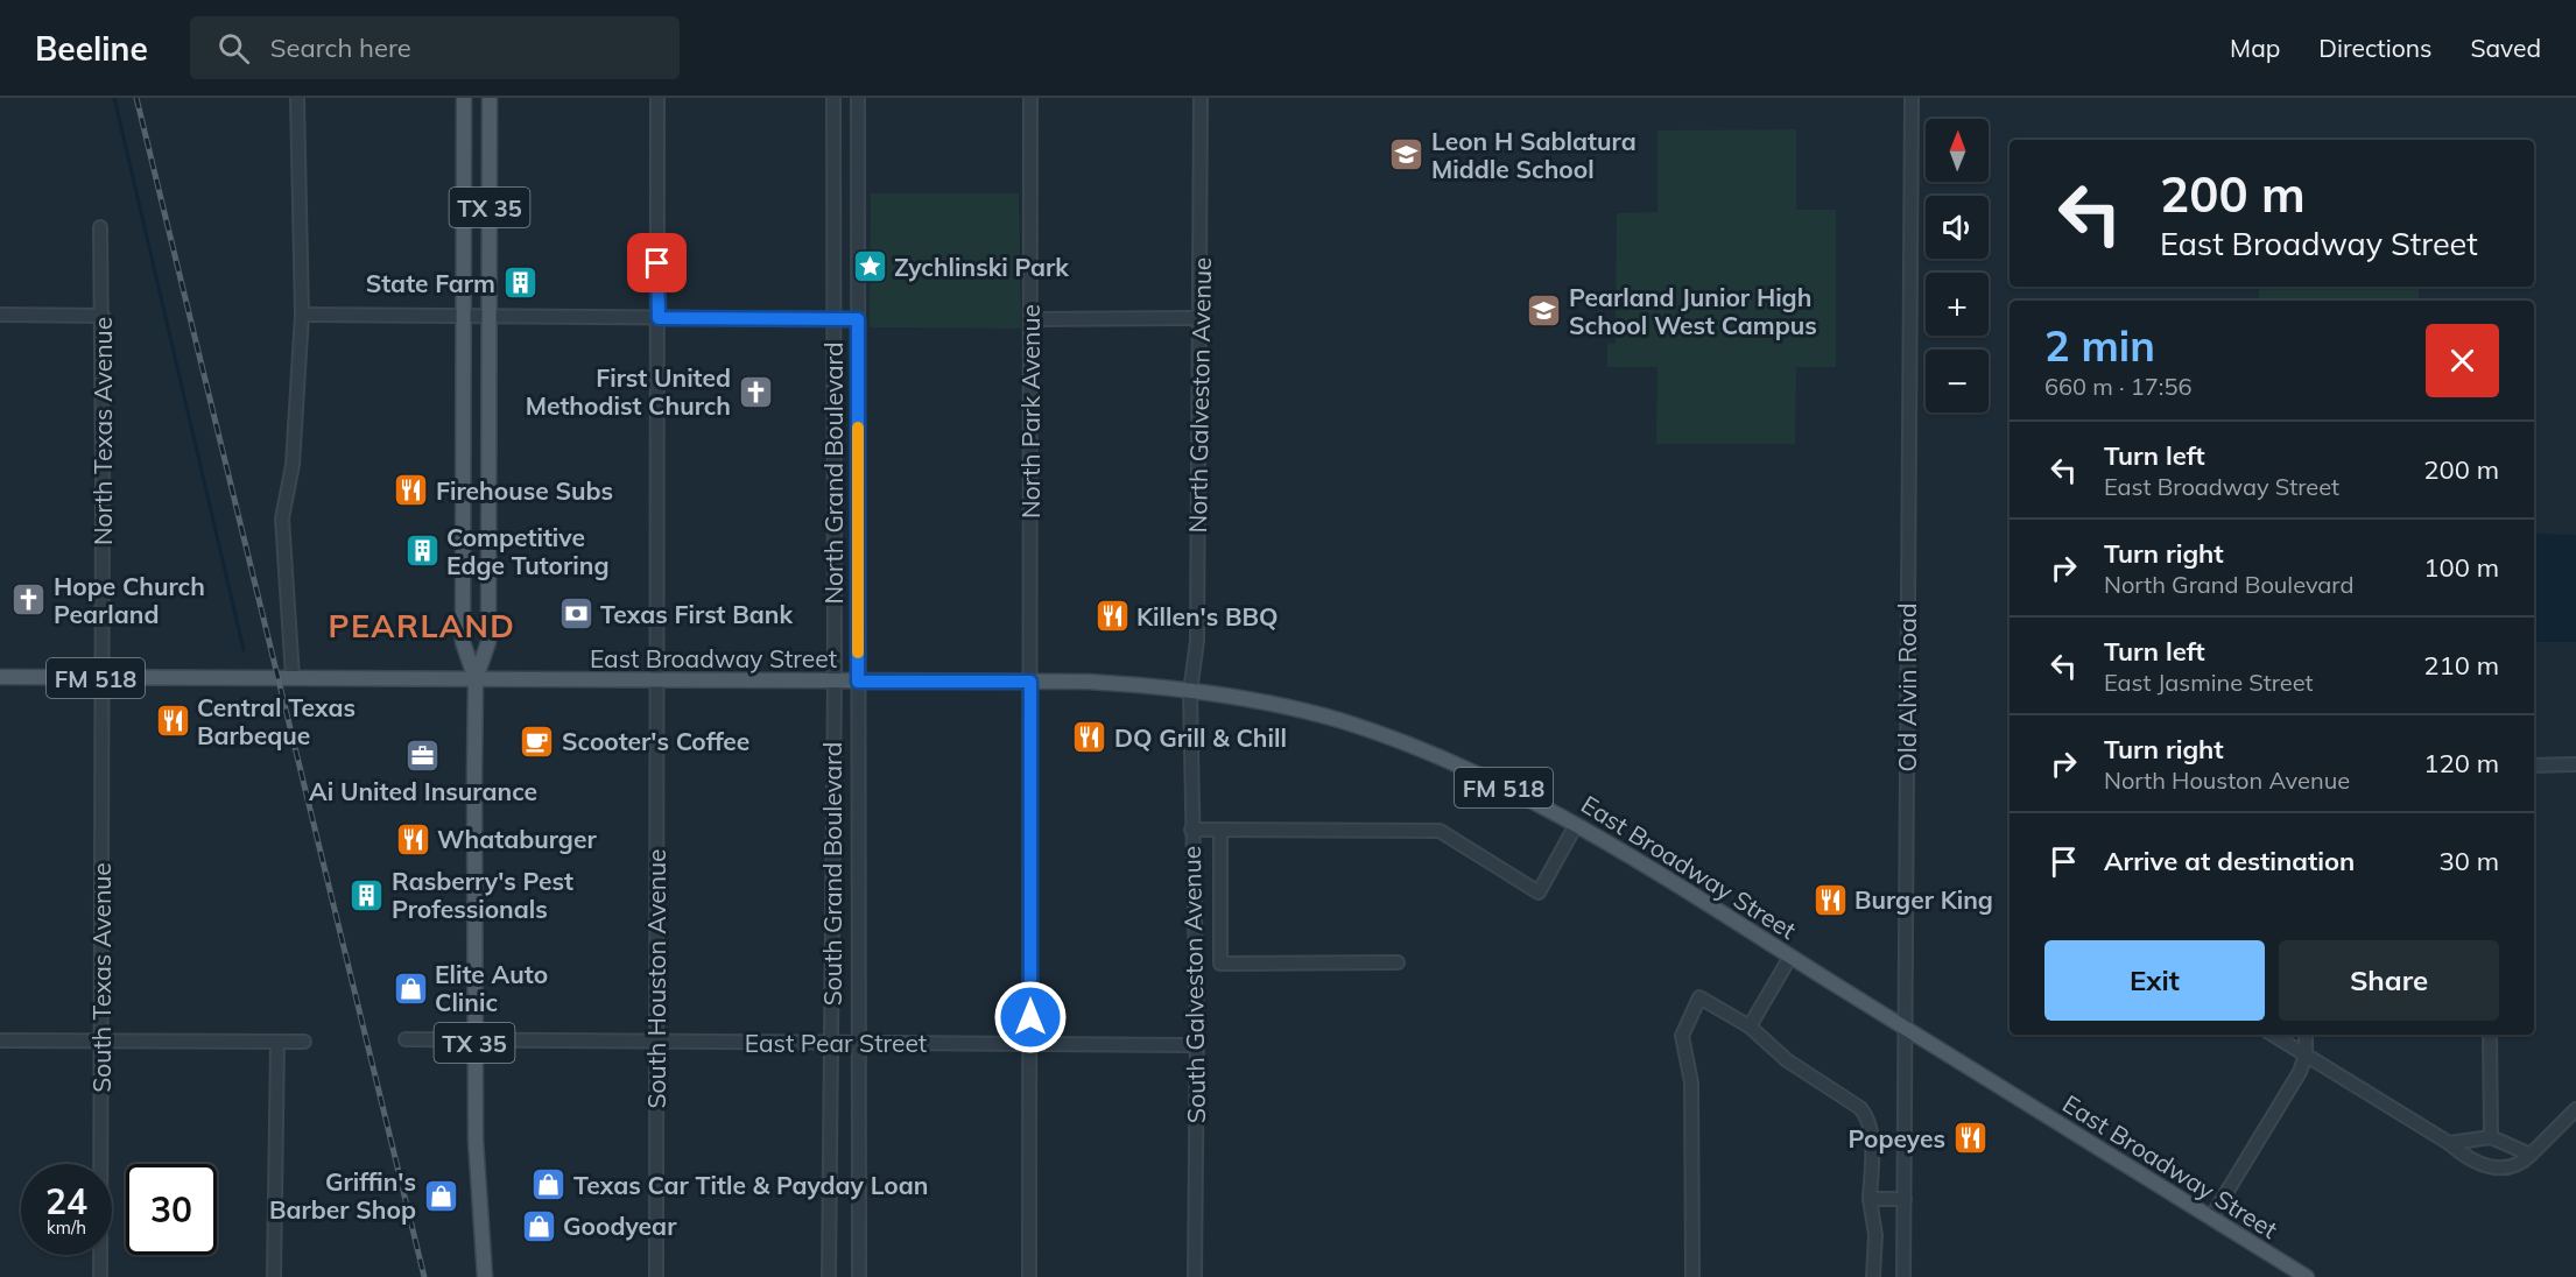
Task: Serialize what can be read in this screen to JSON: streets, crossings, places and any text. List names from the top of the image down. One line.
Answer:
{"streets":{"main road":["TX 35","East Broadway Street","FM 518"],"street":["North Galveston Avenue","North Park Avenue","North Texas Avenue","North Grand Boulevard","Old Alvin Road","South Grand Boulevard","South Texas Avenue","South Houston Avenue","South Galveston Avenue","East Pear Street"]},"crossings":[["TX 35","East Broadway Street"],["TX 35","FM 518"],["TX 35","East Pear Street"],["North Galveston Avenue","East Broadway Street"],["North Galveston Avenue","South Galveston Avenue"],["North Park Avenue","East Broadway Street"],["North Park Avenue","East Pear Street"],["North Texas Avenue","FM 518"],["North Texas Avenue","South Texas Avenue"],["North Grand Boulevard","East Broadway Street"],["North Grand Boulevard","South Grand Boulevard"],["East Broadway Street","FM 518"],["East Broadway Street","Old Alvin Road"],["East Broadway Street","South Grand Boulevard"],["East Broadway Street","South Houston Avenue"],["East Broadway Street","South Galveston Avenue"],["FM 518","South Texas Avenue"],["South Grand Boulevard","East Pear Street"],["South Houston Avenue","East Pear Street"],["South Galveston Avenue","East Pear Street"]],"districts":["PEARLAND"],"places":{"school or university":["Leon H Sablatura Middle School","Pearland Junior High School West Campus"],"place":["Zychlinski Park"],"building":["State Farm","Competitive Edge Tutoring","Rasberry's Pest Professionals"],"church":["First United Methodist Church","Hope Church Pearland"],"restaurant":["Firehouse Subs","Killen's BBQ","Central Texas Barbeque","DQ Grill & Chill","Whataburger","Burger King","Popeyes"],"bank":["Texas First Bank"],"cafe":["Scooter's Coffee"],"office":["Ai United Insurance"],"shop":["Elite Auto Clinic","Texas Car Title & Payday Loan","Griffin's Barber Shop","Goodyear"]},"north":"top","page":{"header":"Beeline","search":"Search here","nav":["Map","Directions","Saved"],"map_buttons":["+","−"],"turn":["200 m","East Broadway Street"],"heading":["2 min","660 m · 17:56"],"list":[{"name":"Turn left","note":"East Broadway Street","value":"200 m"},{"name":"Turn right","note":"North Grand Boulevard","value":"100 m"},{"name":"Turn left","note":"East Jasmine Street","value":"210 m"},{"name":"Turn right","note":"North Houston Avenue","value":"120 m"},{"name":"Arrive at destination","value":"30 m"}],"buttons":["Exit","Share"],"speed":"24 km/h","limit":"30"}}
